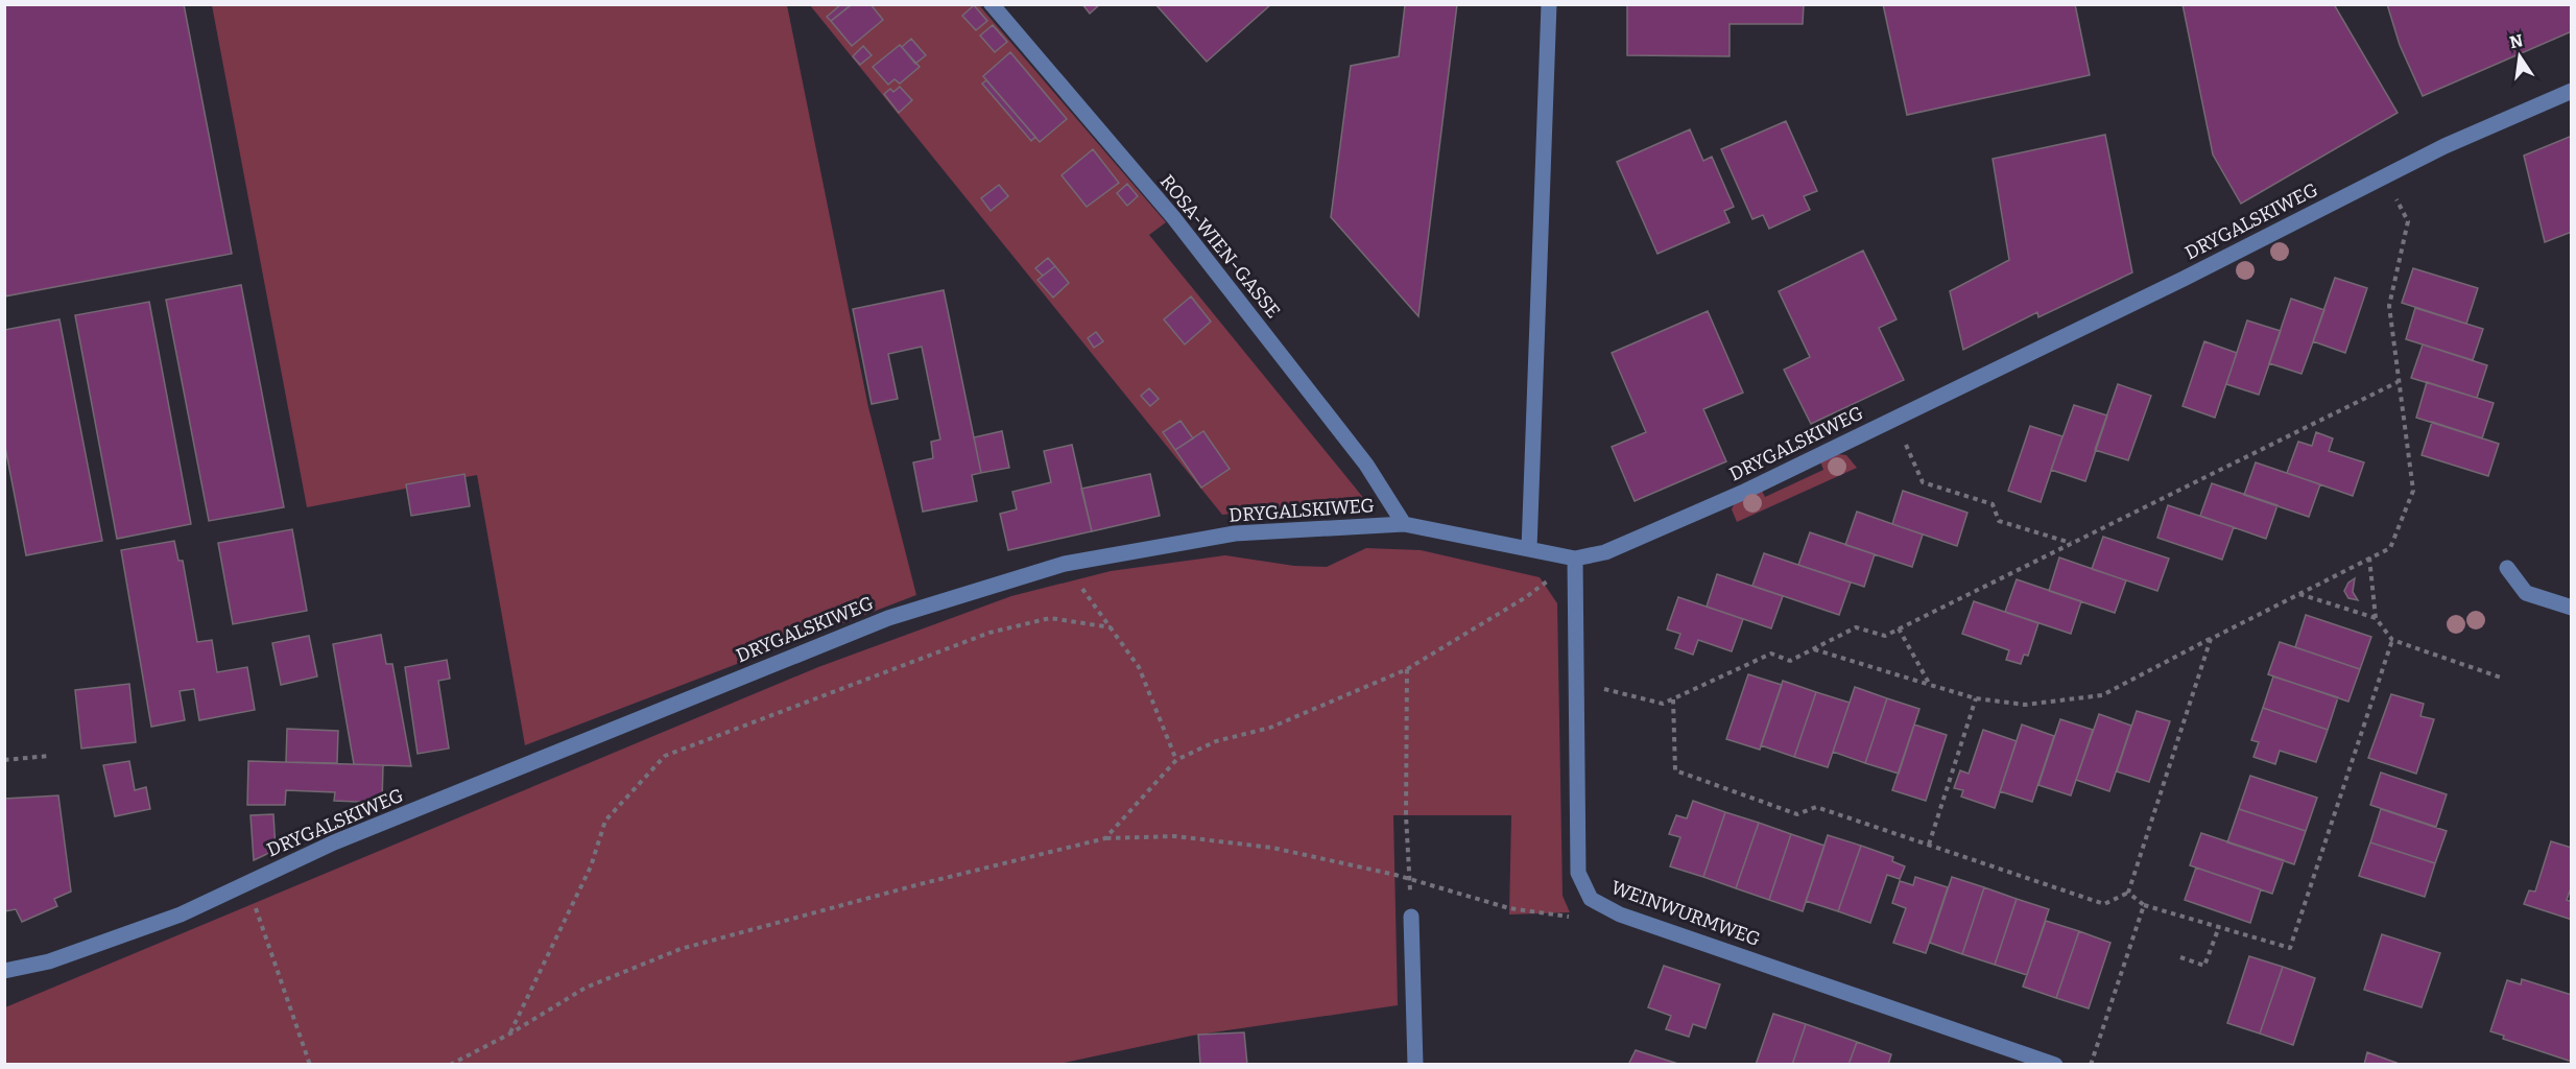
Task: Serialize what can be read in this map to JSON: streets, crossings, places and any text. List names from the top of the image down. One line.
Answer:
{"streets":{"street":["DRYGALSKIWEG","ROSA-WIEN-GASSE","WEINWURMWEG"]},"crossings":[["DRYGALSKIWEG","ROSA-WIEN-GASSE"],["DRYGALSKIWEG","WEINWURMWEG"]],"north":"top"}
